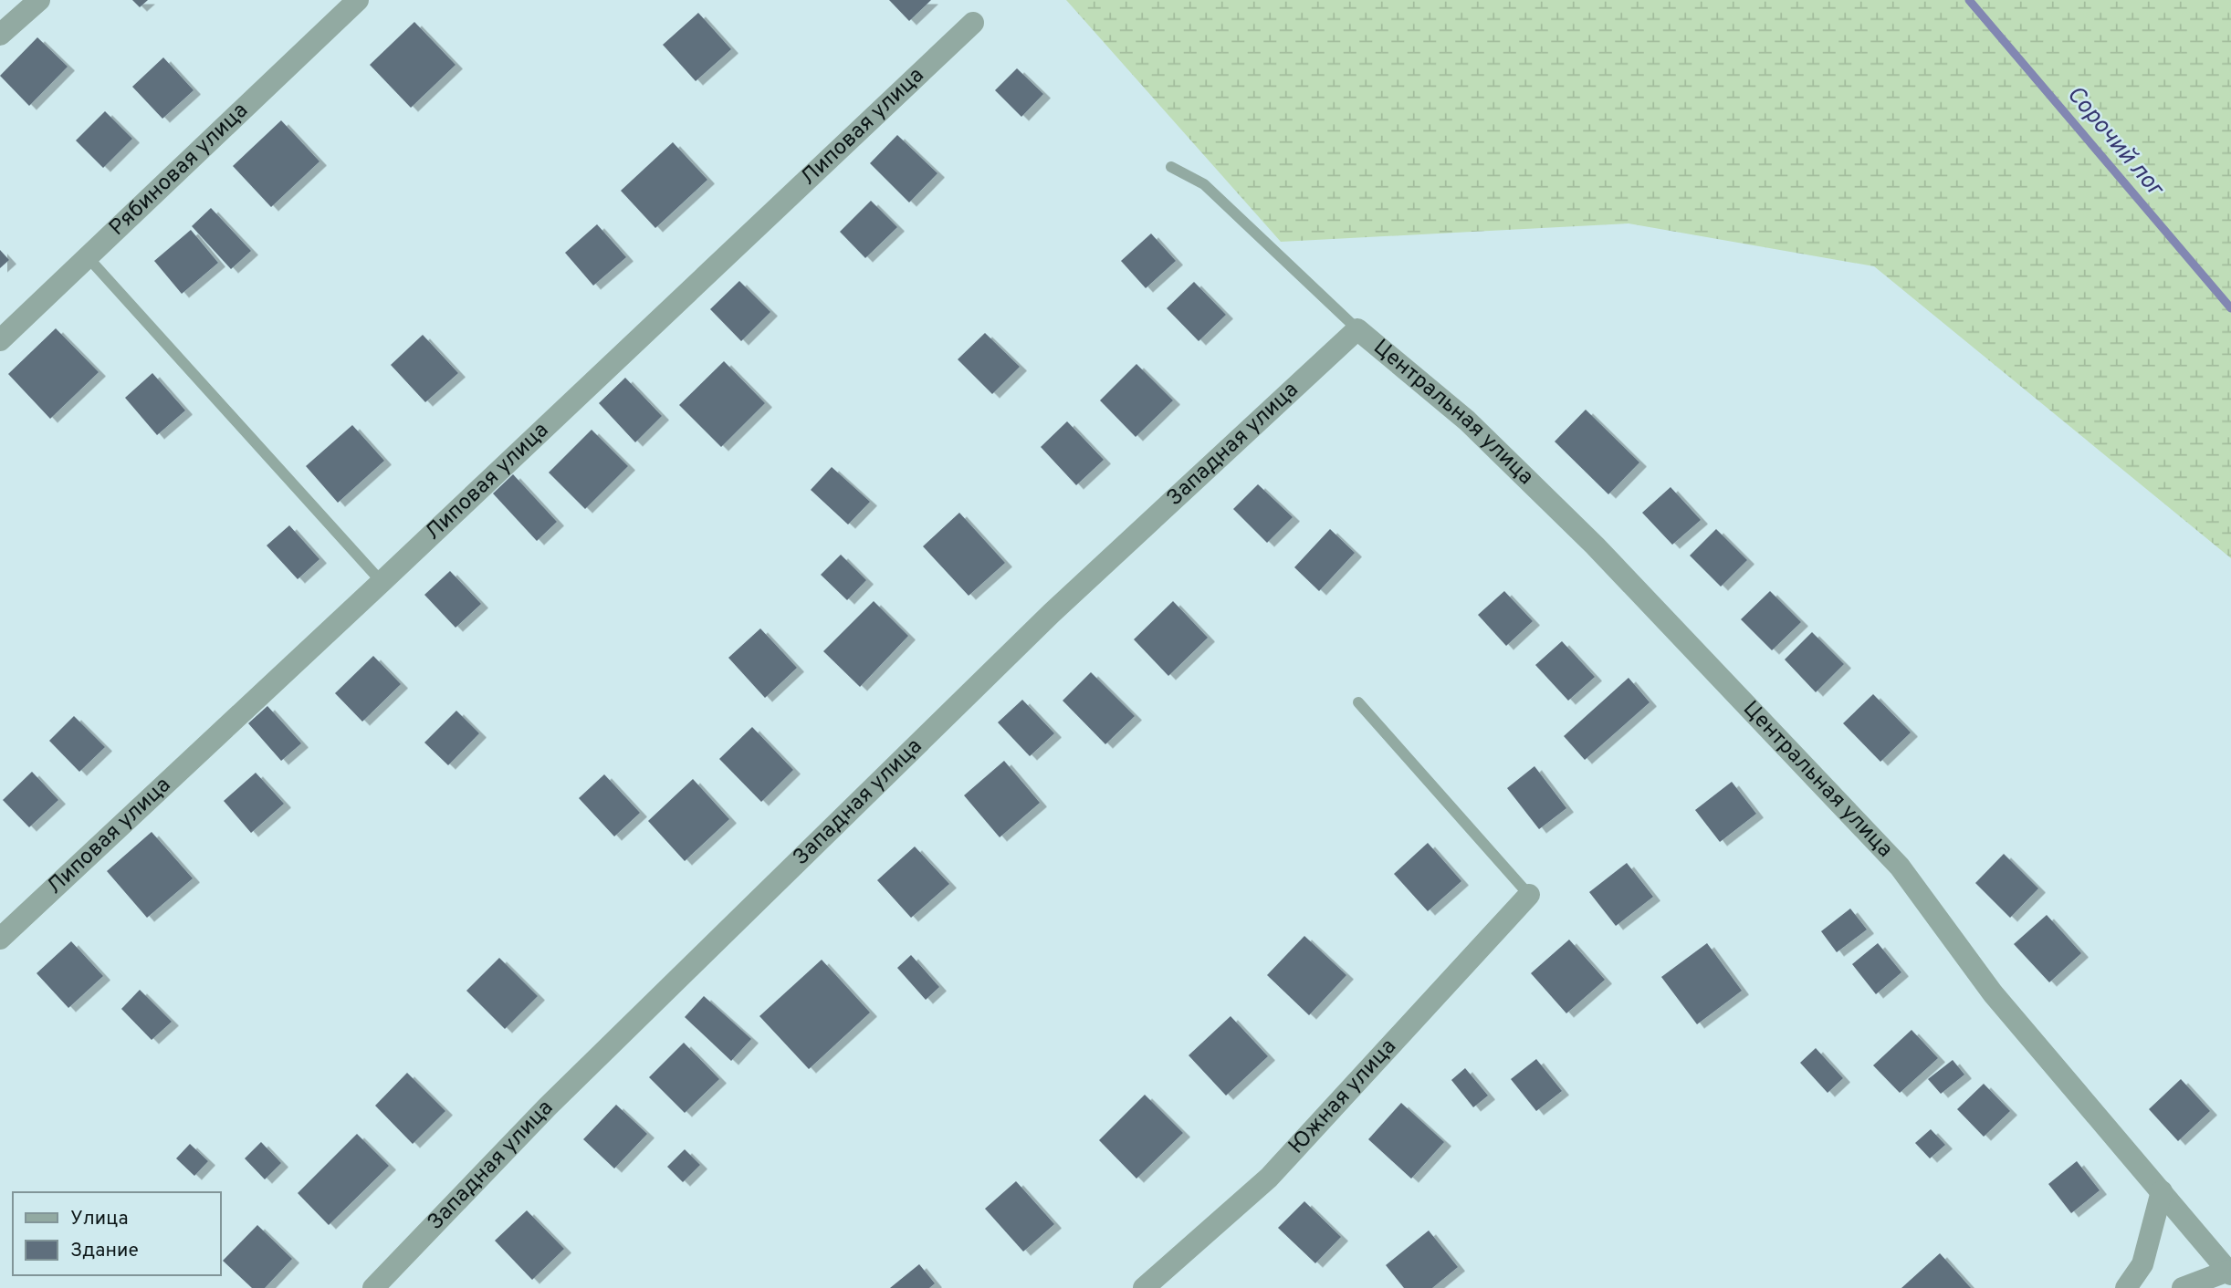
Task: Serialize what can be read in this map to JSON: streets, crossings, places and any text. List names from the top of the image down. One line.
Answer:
{"streets":{"street":["Липовая улица","Рябиновая улица","Центральная улица","Западная улица","Южная улица"]},"crossings":[["Центральная улица","Западная улица"]],"water":["Сорочий лог"],"legend":["Улица","Здание"]}
